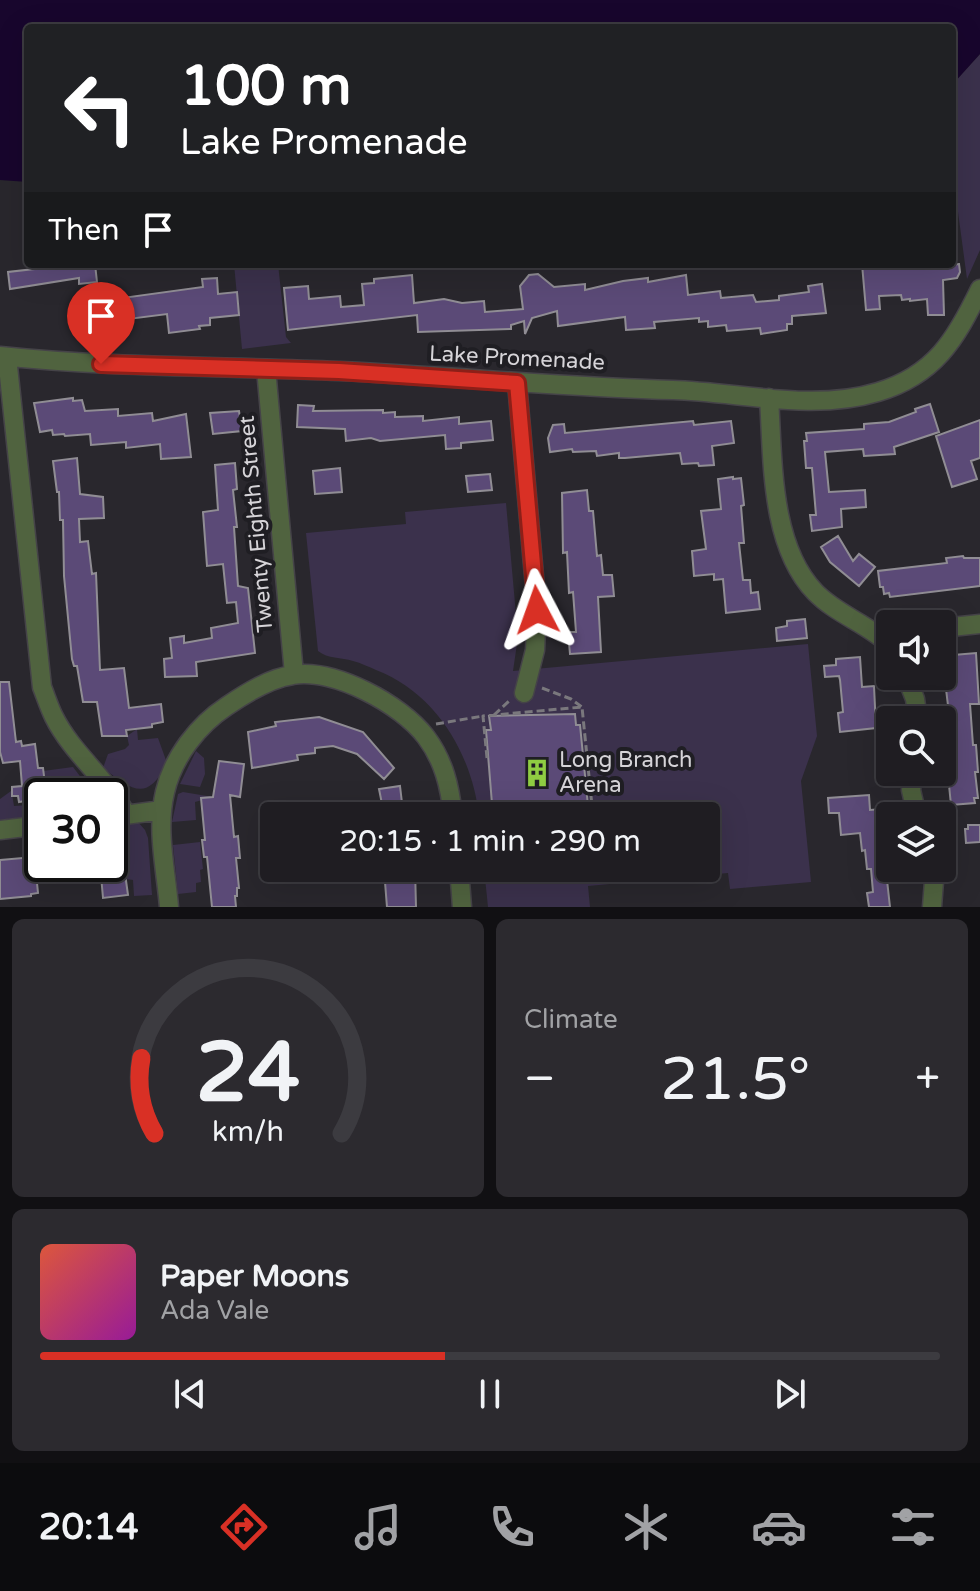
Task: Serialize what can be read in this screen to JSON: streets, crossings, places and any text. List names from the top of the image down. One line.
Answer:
{"streets":{"street":["Lake Promenade","Twenty Eighth Street"]},"crossings":[["Lake Promenade","Twenty Eighth Street"]],"places":{"building":["Long Branch Arena"]},"page":{"turn":["100 m","Lake Promenade"],"then":"Then","limit":"30","trip":"20:15 · 1 min · 290 m","tile":"Climate","heat":["−","21.5°","+"],"song":["Paper Moons","Ada Vale"],"tabs":"20:14","gauge":["24","km/h"]}}
